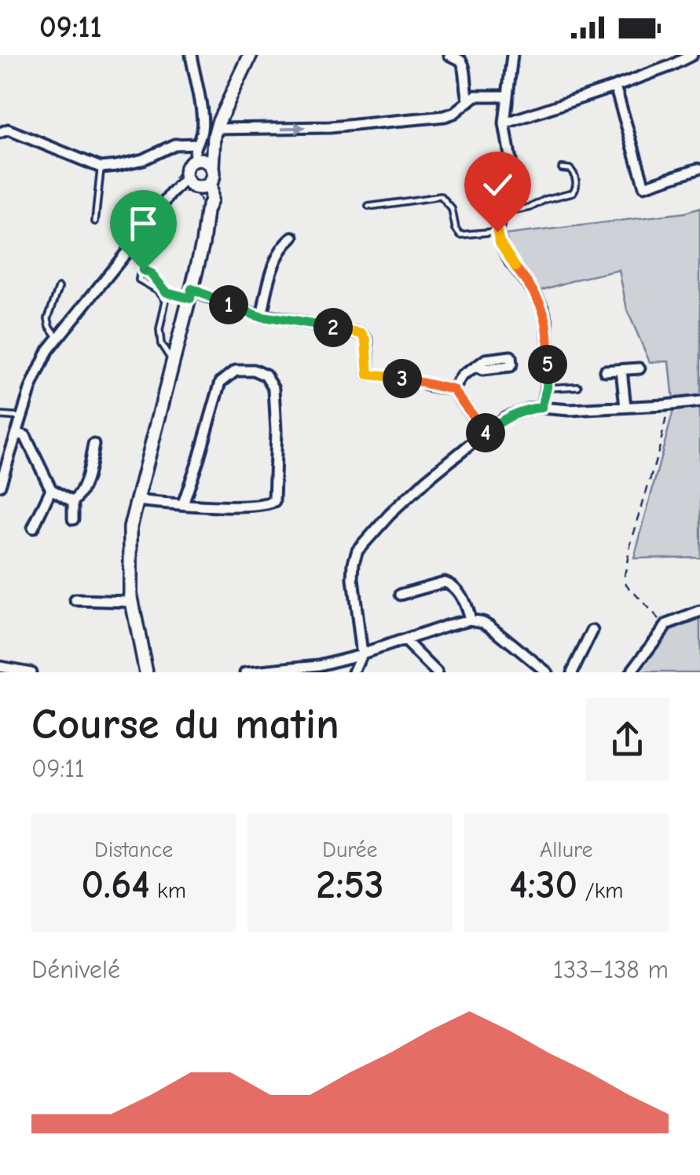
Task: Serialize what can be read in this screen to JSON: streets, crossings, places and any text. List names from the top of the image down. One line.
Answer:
{"page":{"status":"09:11","pins":["1","2","5","3","4"],"heading":["Course du matin","09:11"],"stats":[["Distance","0.64 km"],["Durée","2:53"],["Allure","4:30 /km"]],"chart":["Dénivelé","133–138 m"]}}
